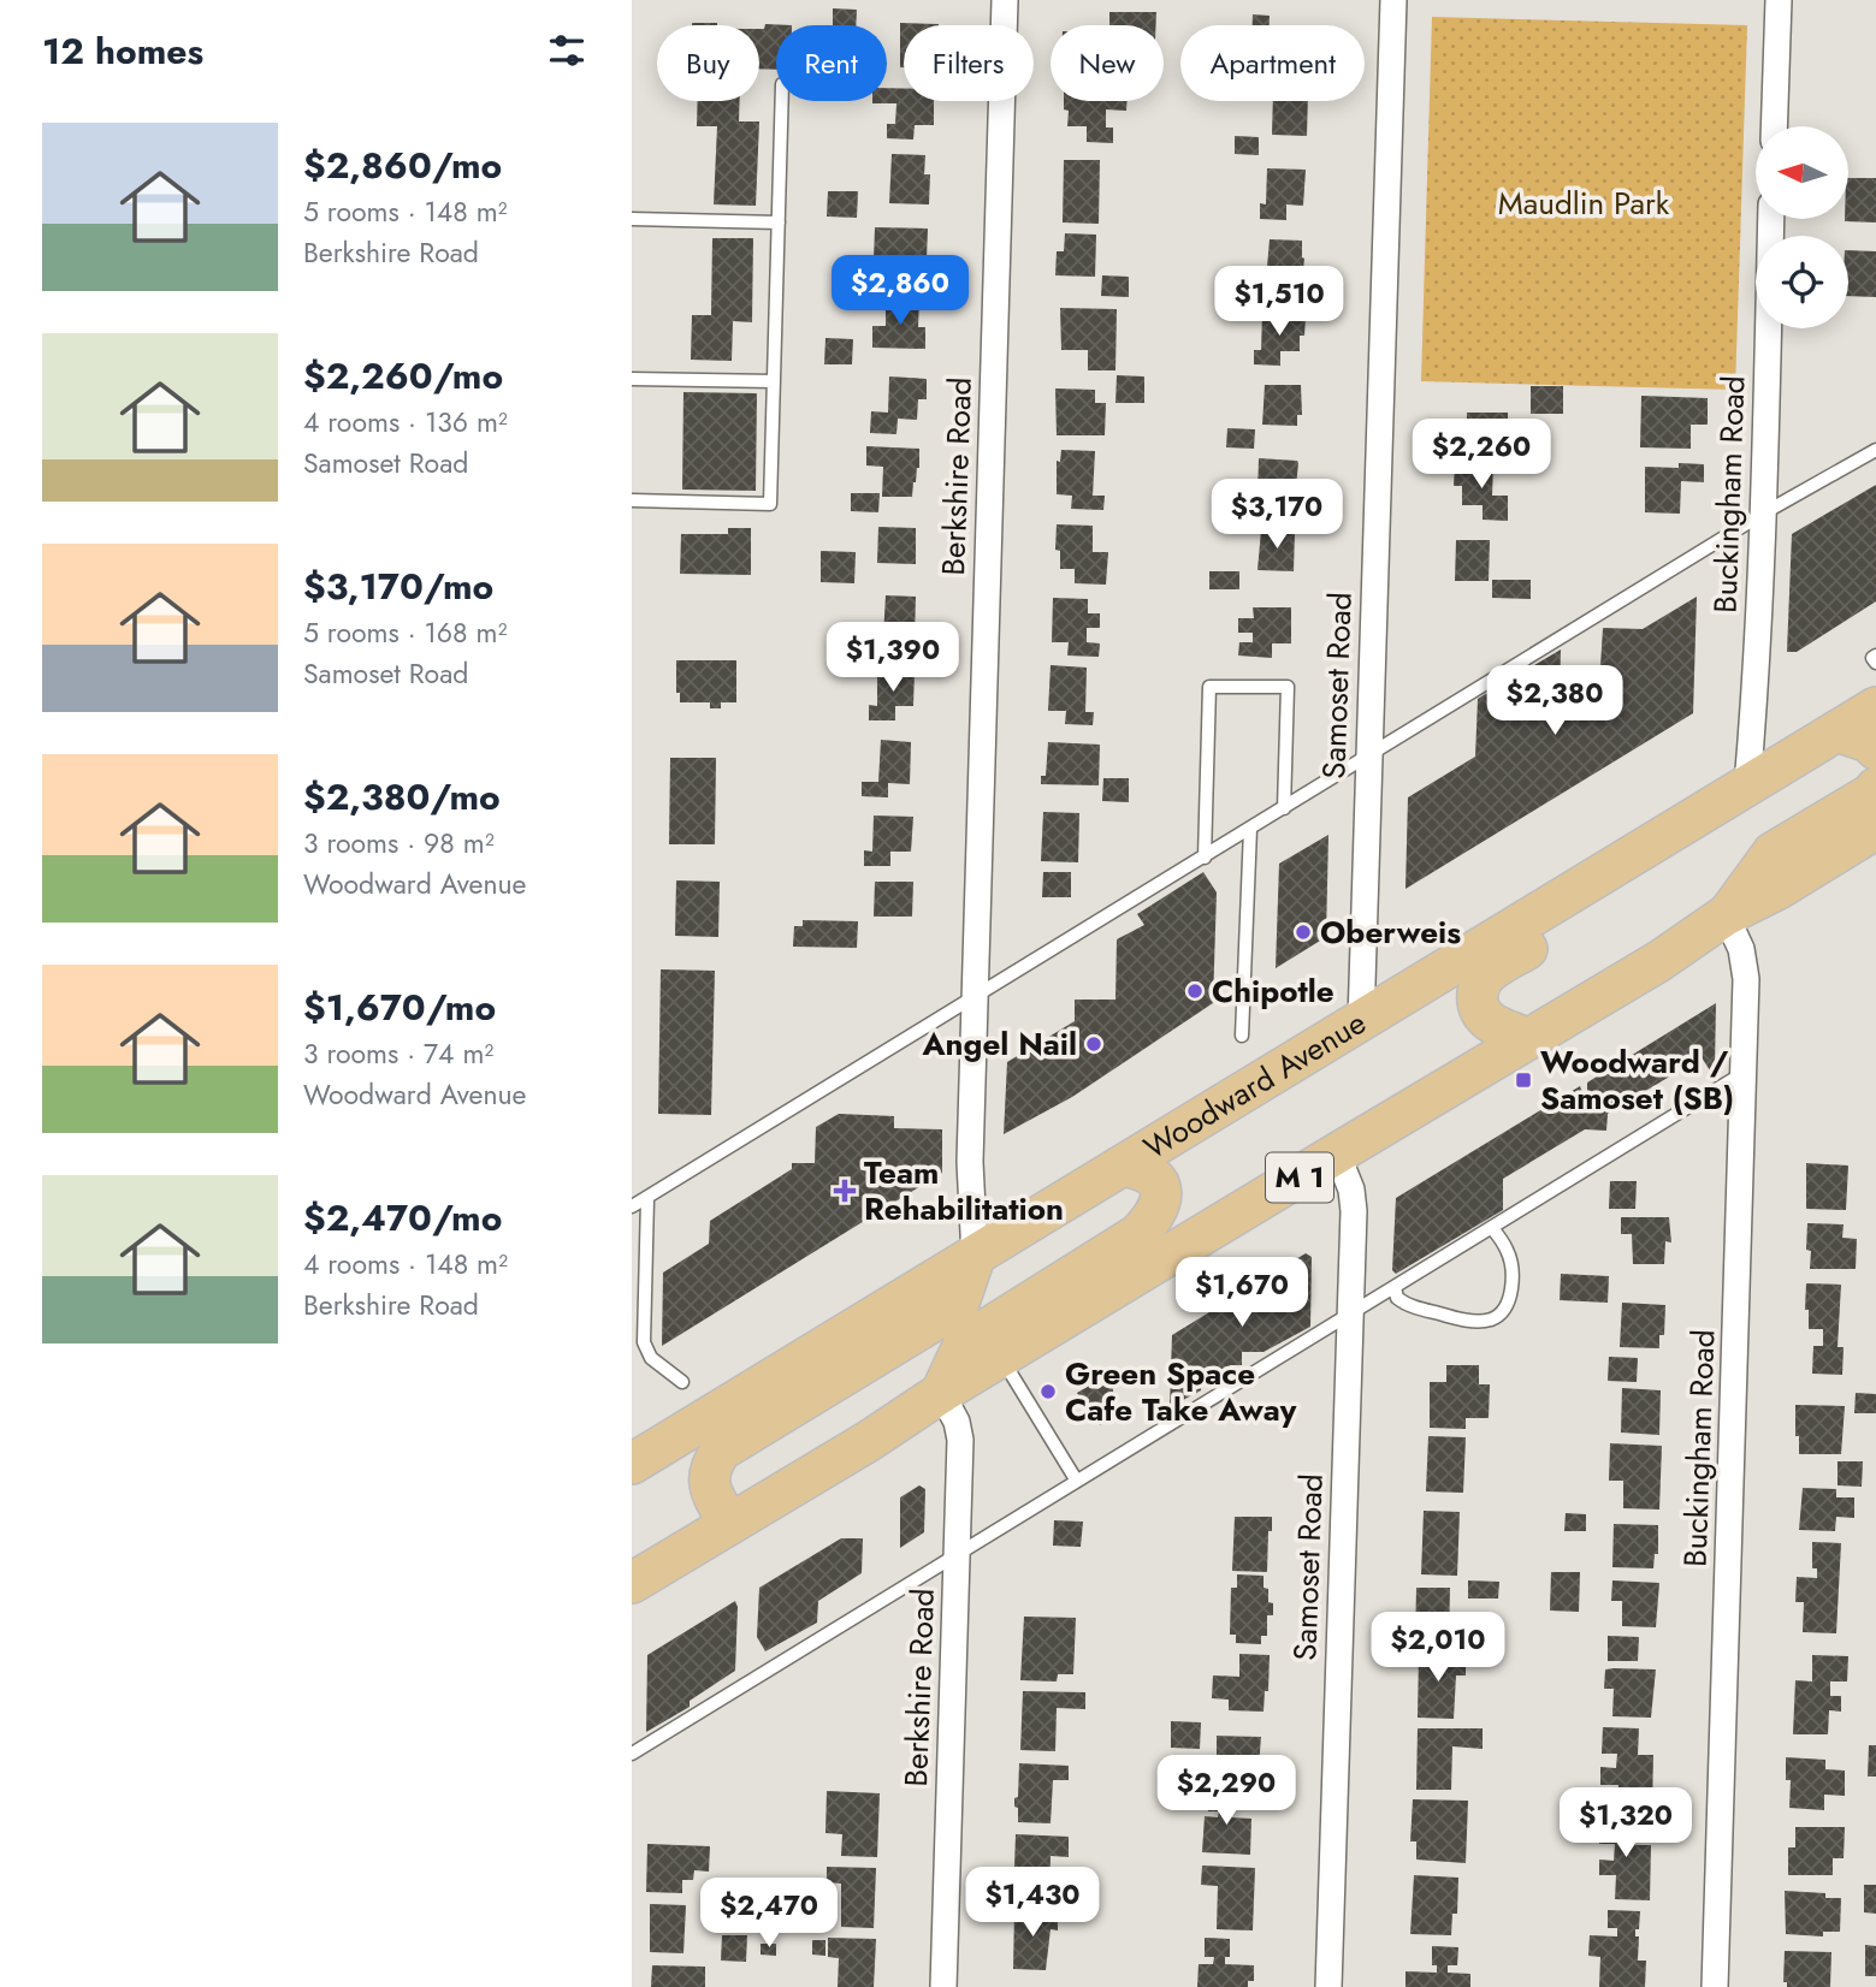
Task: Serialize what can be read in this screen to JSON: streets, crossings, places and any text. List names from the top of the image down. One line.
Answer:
{"streets":{"main road":["Woodward Avenue","M 1"],"street":["Berkshire Road","Buckingham Road","Samoset Road"]},"crossings":[["Berkshire Road","Woodward Avenue"],["Berkshire Road","M 1"],["Buckingham Road","Woodward Avenue"],["Buckingham Road","M 1"],["Samoset Road","Woodward Avenue"],["Samoset Road","M 1"]],"parks":["Maudlin Park"],"places":{"other":["Oberweis","Chipotle","Angel Nail","Green Space Cafe Take Away"],"transit":["Woodward / Samoset (SB)"],"health":["Team Rehabilitation"]},"north":"left","page":{"heading":"12 homes","chip":["Buy","Rent","Filters","New","Apartment"],"list":[{"name":"$2,860/mo","note":"5 rooms · 148 m² · Berkshire Road"},{"name":"$2,260/mo","note":"4 rooms · 136 m² · Samoset Road"},{"name":"$3,170/mo","note":"5 rooms · 168 m² · Samoset Road"},{"name":"$2,380/mo","note":"3 rooms · 98 m² · Woodward Avenue"},{"name":"$1,670/mo","note":"3 rooms · 74 m² · Woodward Avenue"},{"name":"$2,470/mo","note":"4 rooms · 148 m² · Berkshire Road"}],"price":["$2,860","$1,510","$2,260","$3,170","$1,390","$2,380","$1,670","$2,010","$2,290","$1,320","$1,430","$2,470"]}}
